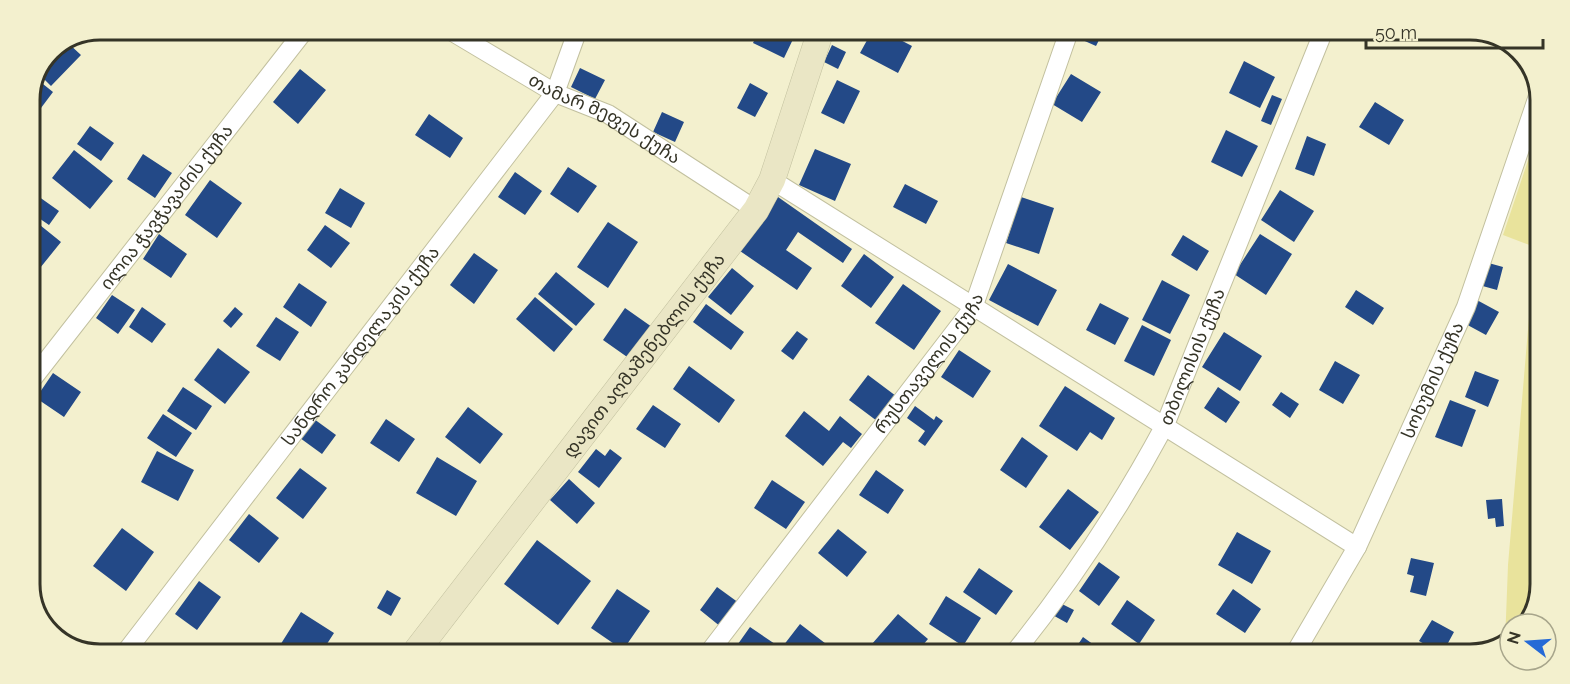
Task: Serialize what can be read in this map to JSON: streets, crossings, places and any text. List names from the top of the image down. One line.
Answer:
{"streets":{"street":["თამარ მეფეს ქუჩა","ილია ჭავჭავაძის ქუჩა","სანდრო კანდელაკის ქუჩა","დავით აღმაშენებლის ქუჩა","თბილისის ქუჩა","რუსთაველის ქუჩა","სოხუმის ქუჩა"]},"crossings":[["თამარ მეფეს ქუჩა","სანდრო კანდელაკის ქუჩა"],["თამარ მეფეს ქუჩა","დავით აღმაშენებლის ქუჩა"]],"scale_bar":"50 m","north":"left"}
